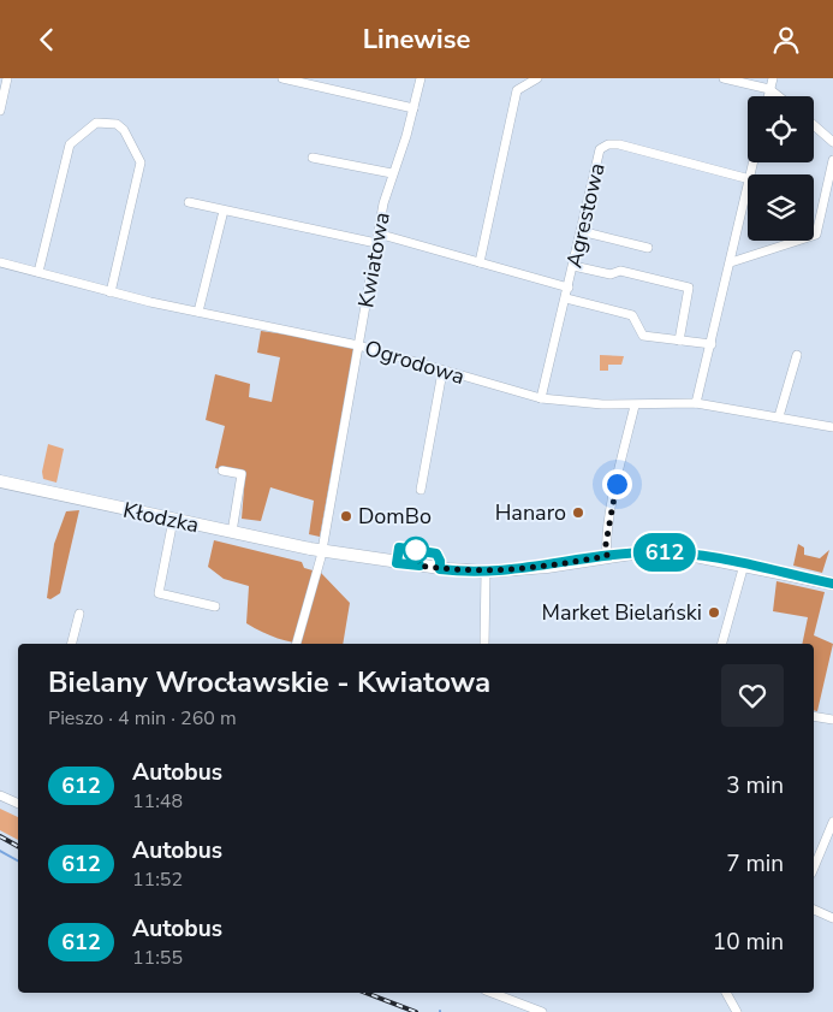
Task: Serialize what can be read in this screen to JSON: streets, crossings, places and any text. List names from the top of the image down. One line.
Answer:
{"streets":{"main road":["Kłodzka"],"street":["Agrestowa","Kwiatowa","Ogrodowa"]},"crossings":[["Agrestowa","Ogrodowa"],["Kwiatowa","Ogrodowa"],["Kwiatowa","Kłodzka"]],"places":["Hanaro","DomBo","Market Bielański"],"lines":["bus line 612"],"page":{"header":"Linewise","on_map":"612","heading":["Bielany Wrocławskie - Kwiatowa","Pieszo · 4 min · 260 m"],"list":[{"mark":"612","name":"Autobus","note":"11:48","value":"3 min"},{"mark":"612","name":"Autobus","note":"11:52","value":"7 min"},{"mark":"612","name":"Autobus","note":"11:55","value":"10 min"}]}}
